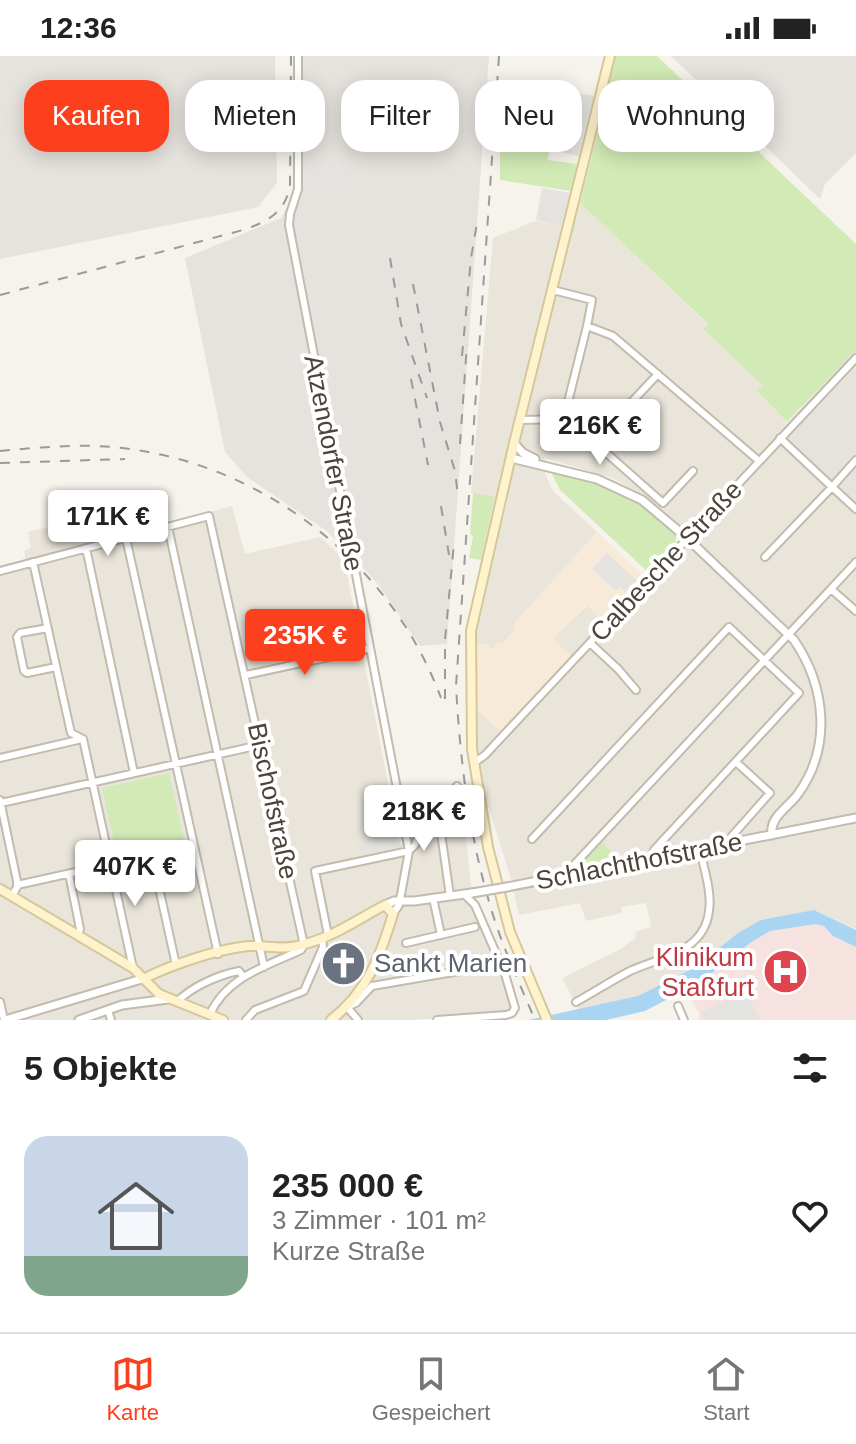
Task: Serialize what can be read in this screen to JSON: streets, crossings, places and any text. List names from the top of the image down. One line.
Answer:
{"streets":{"street":["Atzendorfer Straße","Calbesche Straße","Bischofstraße","Schlachthofstraße"]},"crossings":[["Calbesche Straße","Schlachthofstraße"]],"places":{"church":["Sankt Marien"],"hospital":["Klinikum Staßfurt"]},"page":{"status":"12:36","chip":["Kaufen","Mieten","Filter","Neu","Wohnung"],"price":["216K €","171K €","235K €","218K €","407K €"],"heading":"5 Objekte","list":[{"name":"235 000 €","note":"3 Zimmer · 101 m² · Kurze Straße"}],"tabs":["Karte","Gespeichert","Start"]}}
